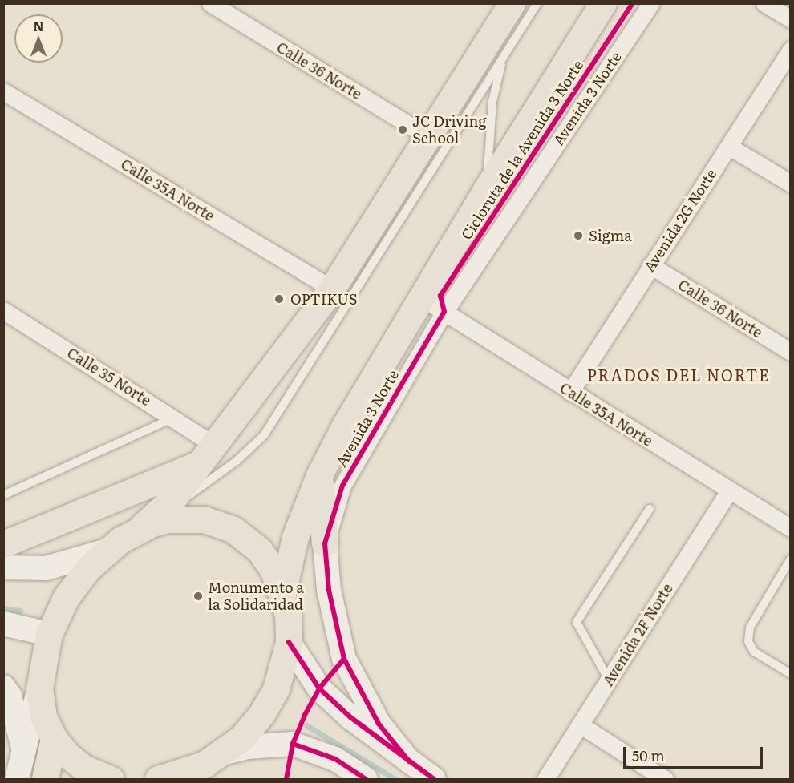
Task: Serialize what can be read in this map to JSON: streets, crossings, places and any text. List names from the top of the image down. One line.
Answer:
{"streets":{"main road":["Avenida 3 Norte"],"street":["Calle 36 Norte","Calle 35A Norte","Avenida 2G Norte","Calle 35 Norte","Avenida 2F Norte"],"cycle path":["Cicloruta de la Avenida 3 Norte"]},"crossings":[["Calle 36 Norte","Avenida 2G Norte"],["Avenida 3 Norte","Calle 35A Norte"],["Calle 35A Norte","Avenida 2G Norte"],["Calle 35A Norte","Avenida 2F Norte"]],"districts":["PRADOS DEL NORTE"],"places":["JC Driving School","Sigma","OPTIKUS","Monumento a la Solidaridad"],"scale_bar":"50 m","north":"top"}
